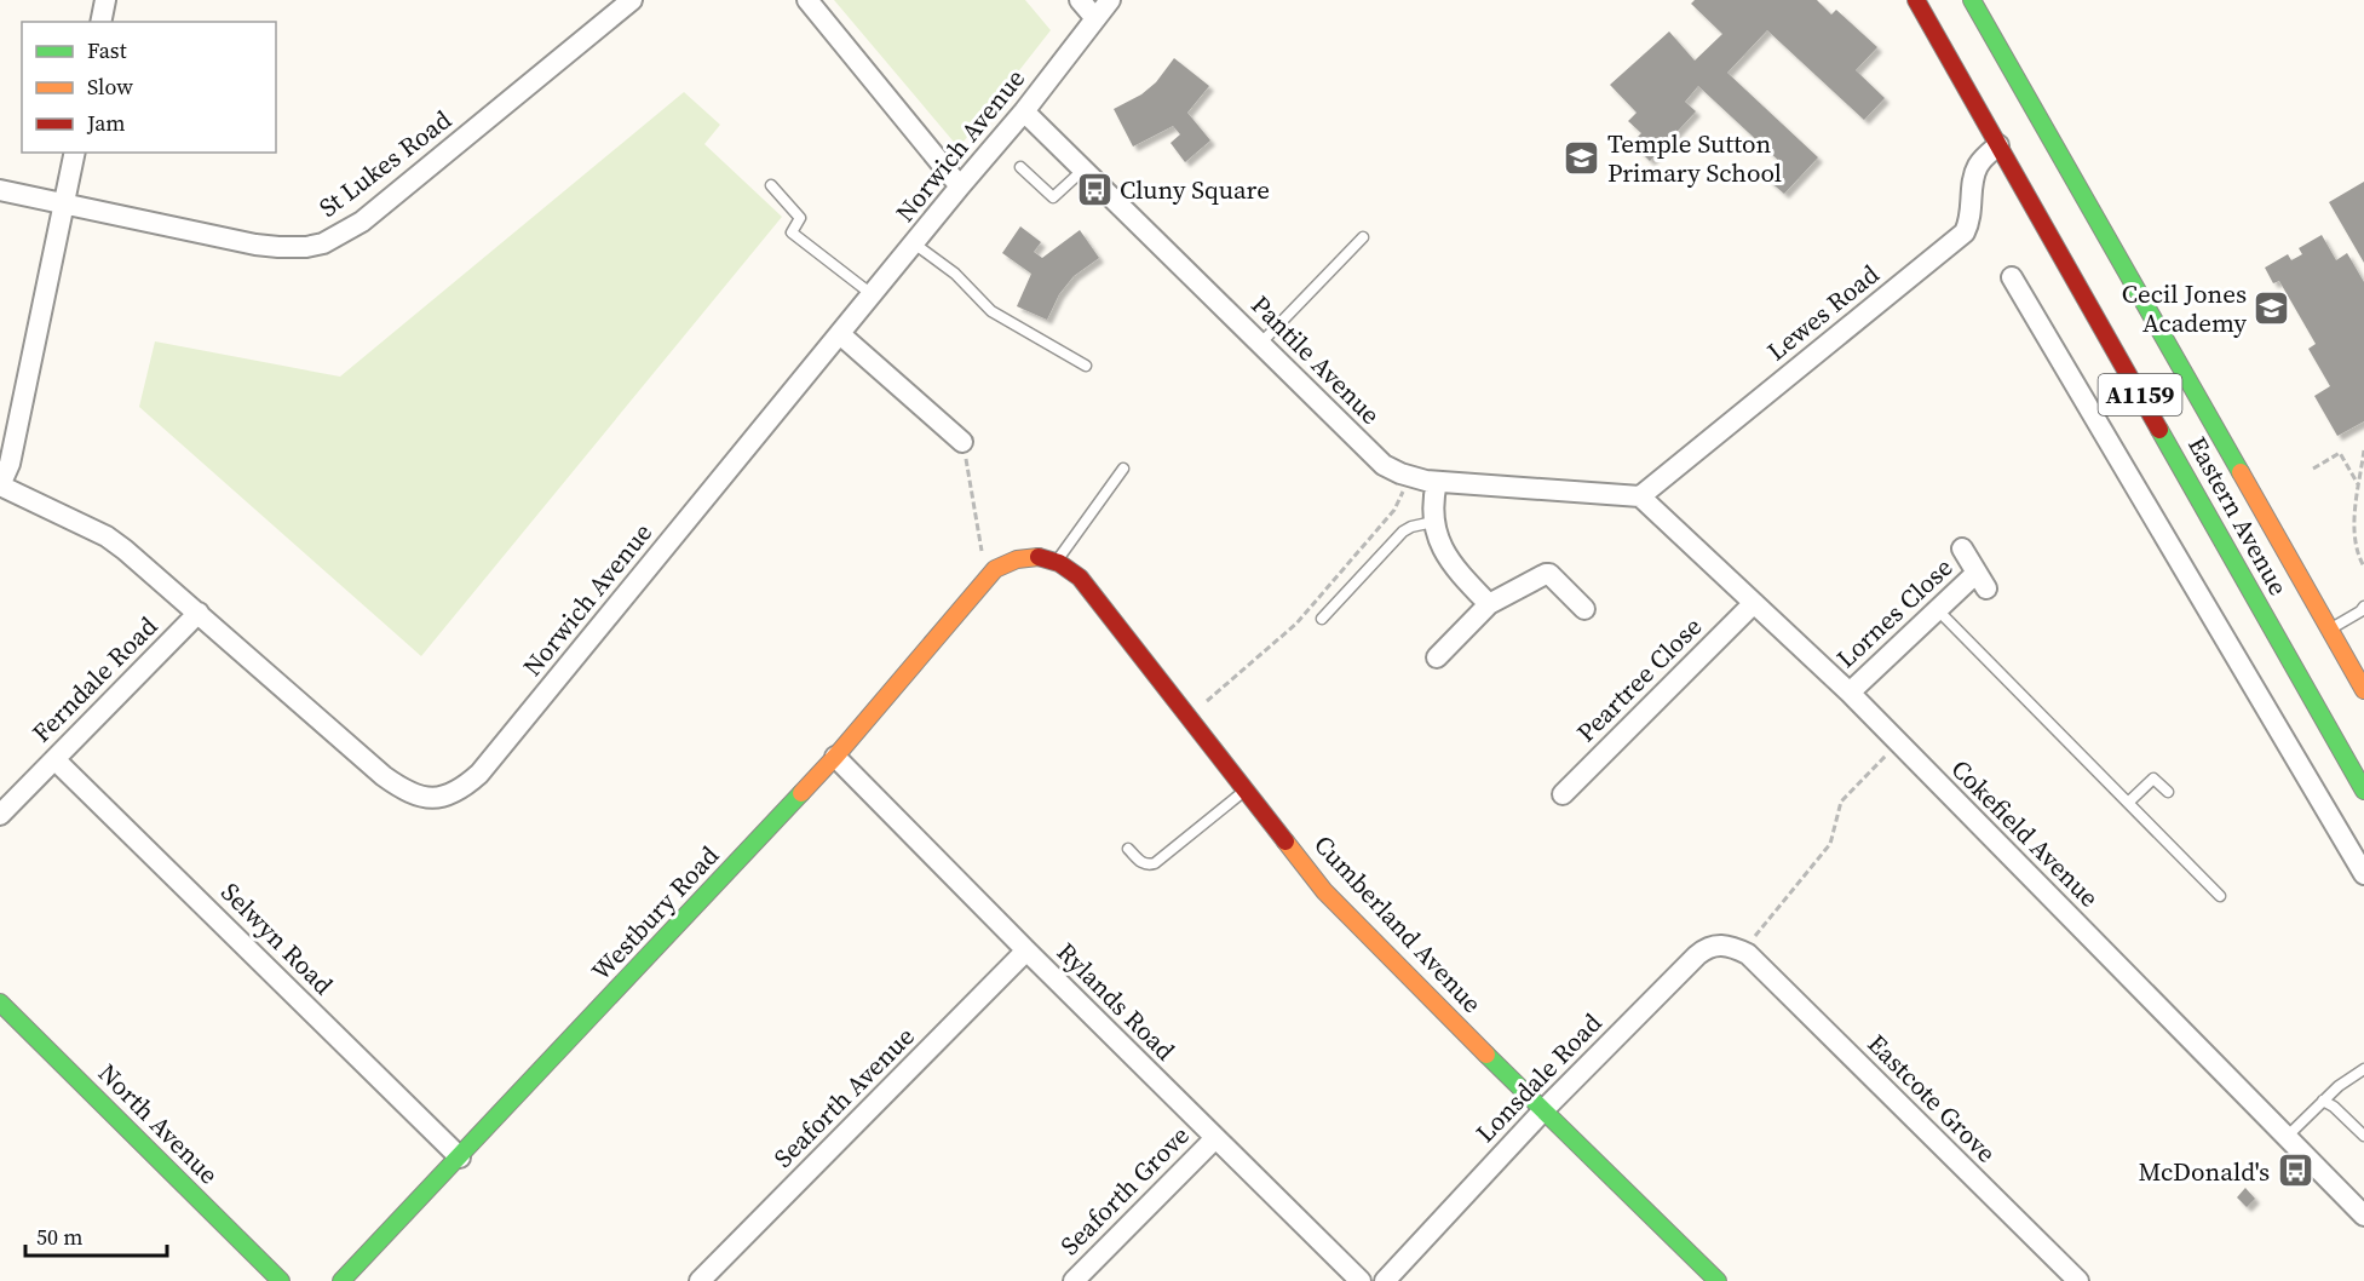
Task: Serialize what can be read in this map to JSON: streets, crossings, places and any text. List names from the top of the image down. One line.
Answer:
{"streets":{"street":["Norwich Avenue","St Lukes Road","Lewes Road","Pantile Avenue","A1159","Eastern Avenue","Lornes Close","Ferndale Road","Peartree Close","Cokefield Avenue","Westbury Road","Cumberland Avenue","Selwyn Road","Rylands Road","Lonsdale Road","Seaforth Avenue","Eastcote Grove","North Avenue","Seaforth Grove"]},"crossings":[["Norwich Avenue","Pantile Avenue"],["Norwich Avenue","Ferndale Road"],["Lewes Road","Pantile Avenue"],["Lewes Road","Eastern Avenue"],["Lewes Road","Cokefield Avenue"],["Pantile Avenue","Cokefield Avenue"],["Lornes Close","Cokefield Avenue"],["Ferndale Road","Selwyn Road"],["Peartree Close","Cokefield Avenue"],["Westbury Road","Selwyn Road"],["Westbury Road","Rylands Road"],["Cumberland Avenue","Lonsdale Road"],["Rylands Road","Seaforth Avenue"],["Rylands Road","Seaforth Grove"],["Lonsdale Road","Eastcote Grove"]],"places":{"school or university":["Temple Sutton Primary School","Cecil Jones Academy"],"bus stop":["Cluny Square","McDonald's"]},"legend":["Fast","Slow","Jam"],"scale_bar":"50 m"}
